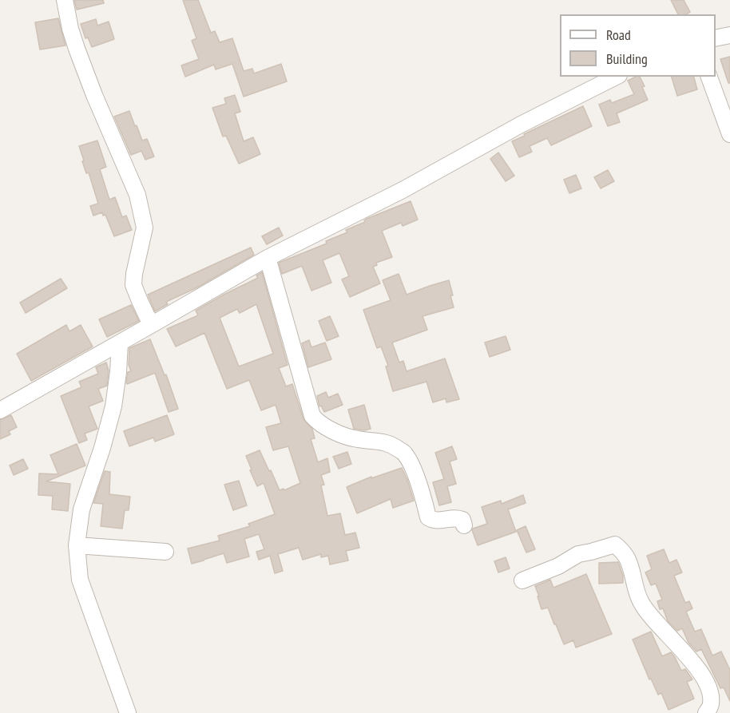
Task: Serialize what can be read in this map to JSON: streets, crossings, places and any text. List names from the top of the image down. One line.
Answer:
{"legend":["Road","Building"]}
